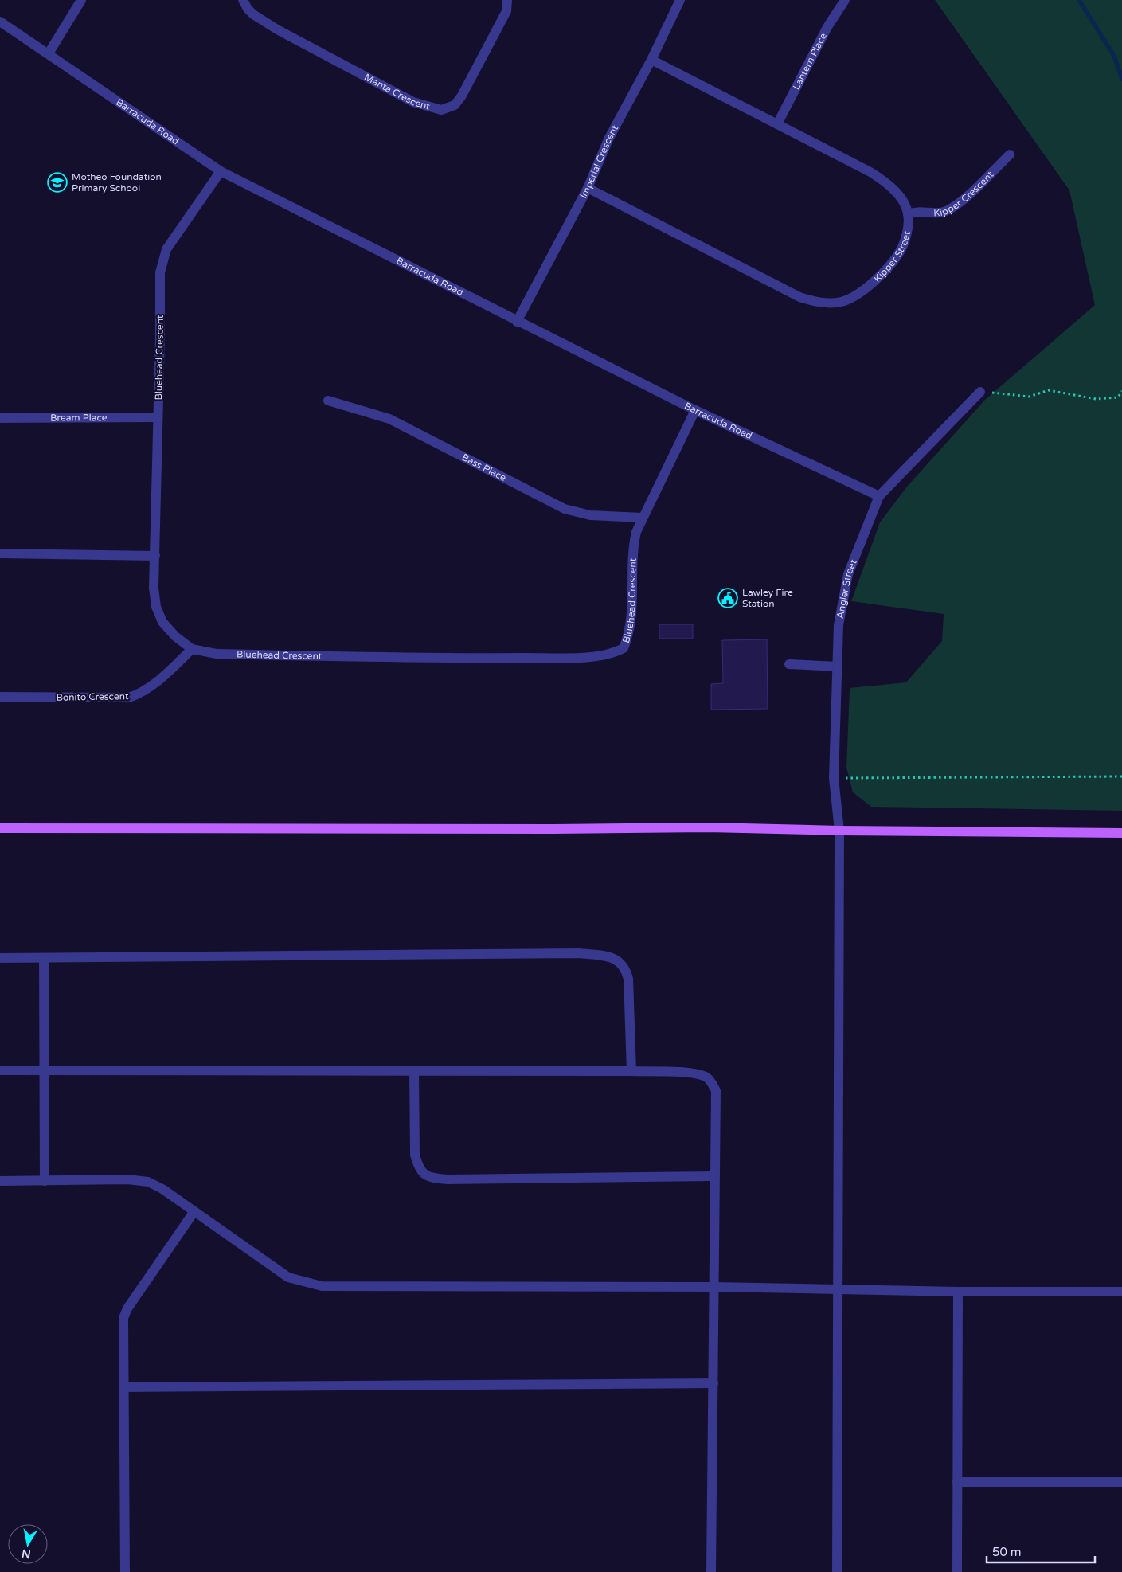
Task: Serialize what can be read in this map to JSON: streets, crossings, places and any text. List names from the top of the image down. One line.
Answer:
{"streets":{"street":["Lantern Place","Manta Crescent","Barracuda Road","Imperial Crescent","Kipper Crescent","Kipper Street","Bluehead Crescent","Bream Place","Bass Place","Angler Street","Bonito Crescent"]},"crossings":[["Lantern Place","Kipper Street"],["Barracuda Road","Imperial Crescent"],["Barracuda Road","Bluehead Crescent"],["Barracuda Road","Angler Street"],["Imperial Crescent","Kipper Street"],["Kipper Crescent","Kipper Street"],["Bluehead Crescent","Bream Place"],["Bluehead Crescent","Bass Place"],["Bluehead Crescent","Bonito Crescent"]],"places":{"school or university":["Motheo Foundation Primary School"],"public building":["Lawley Fire Station"]},"scale_bar":"50 m","north":"bottom"}
